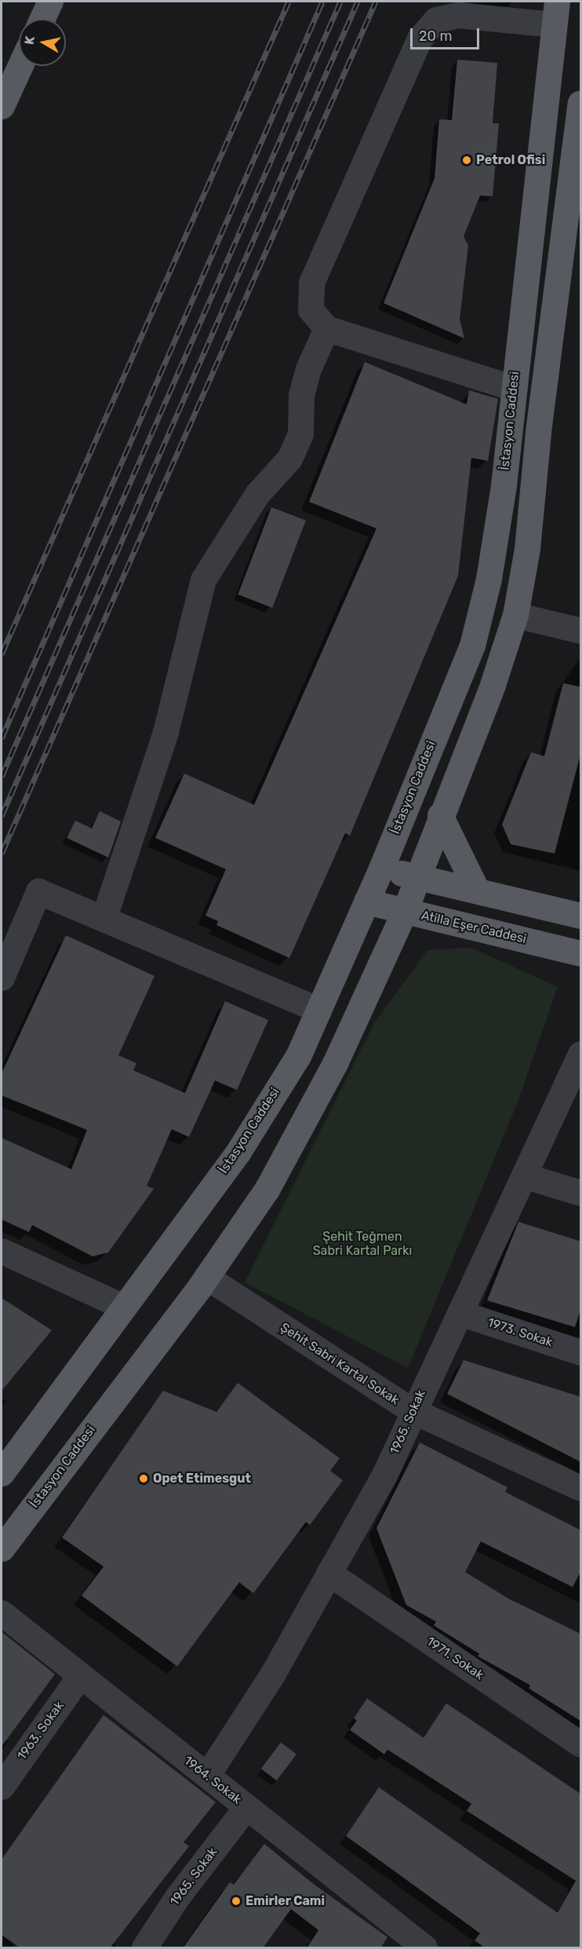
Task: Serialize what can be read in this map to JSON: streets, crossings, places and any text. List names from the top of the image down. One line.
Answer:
{"streets":{"main road":["İstasyon Caddesi","Atilla Eşer Caddesi"],"street":["1973. Sokak","Şehit Sabri Kartal Sokak","1965. Sokak","1971. Sokak","1963. Sokak","1964. Sokak"]},"crossings":[["İstasyon Caddesi","Atilla Eşer Caddesi"],["İstasyon Caddesi","Şehit Sabri Kartal Sokak"],["1973. Sokak","1965. Sokak"],["Şehit Sabri Kartal Sokak","1965. Sokak"],["1965. Sokak","1971. Sokak"],["1965. Sokak","1964. Sokak"],["1963. Sokak","1964. Sokak"]],"parks":["Şehit Teğmen Sabri Kartal Parkı"],"places":["Petrol Ofisi","Opet Etimesgut","Emirler Cami"],"scale_bar":"20 m","north":"left"}
